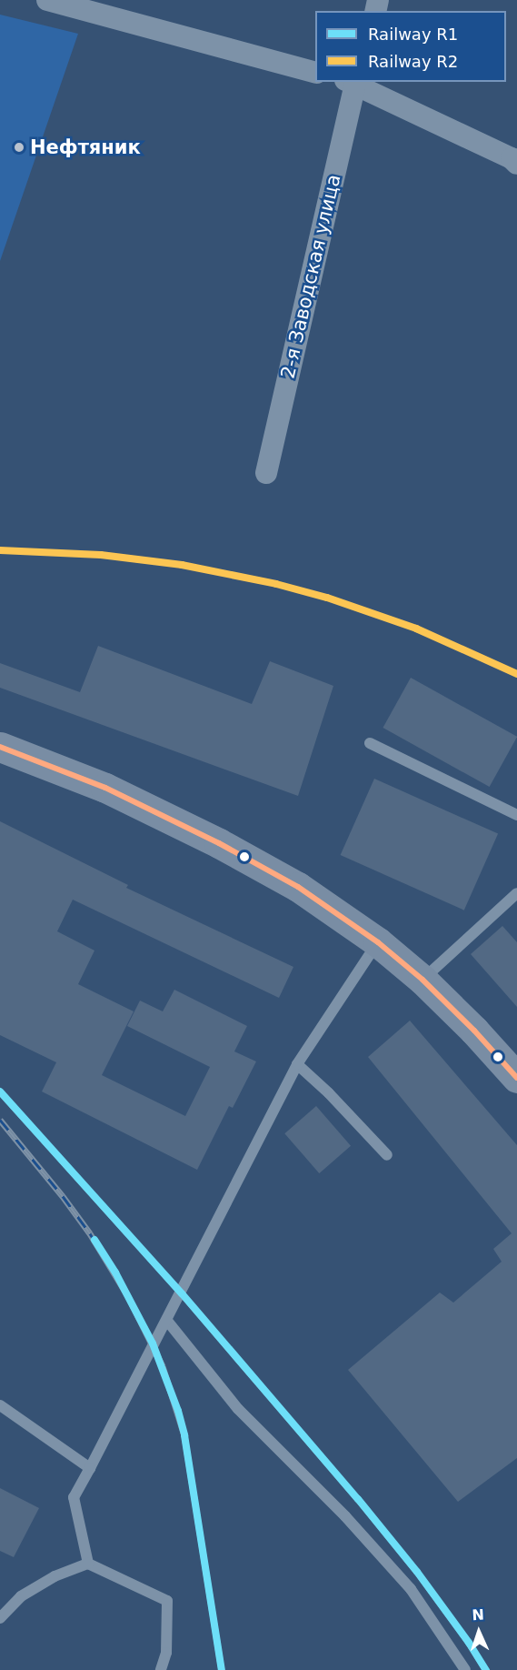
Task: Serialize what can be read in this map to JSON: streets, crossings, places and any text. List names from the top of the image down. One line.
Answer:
{"streets":{"street":["2-я Заводская улица"]},"places":["Нефтяник"],"lines":["rail line R2","rail line R1"],"legend":["Railway R1","Railway R2"],"north":"top"}
